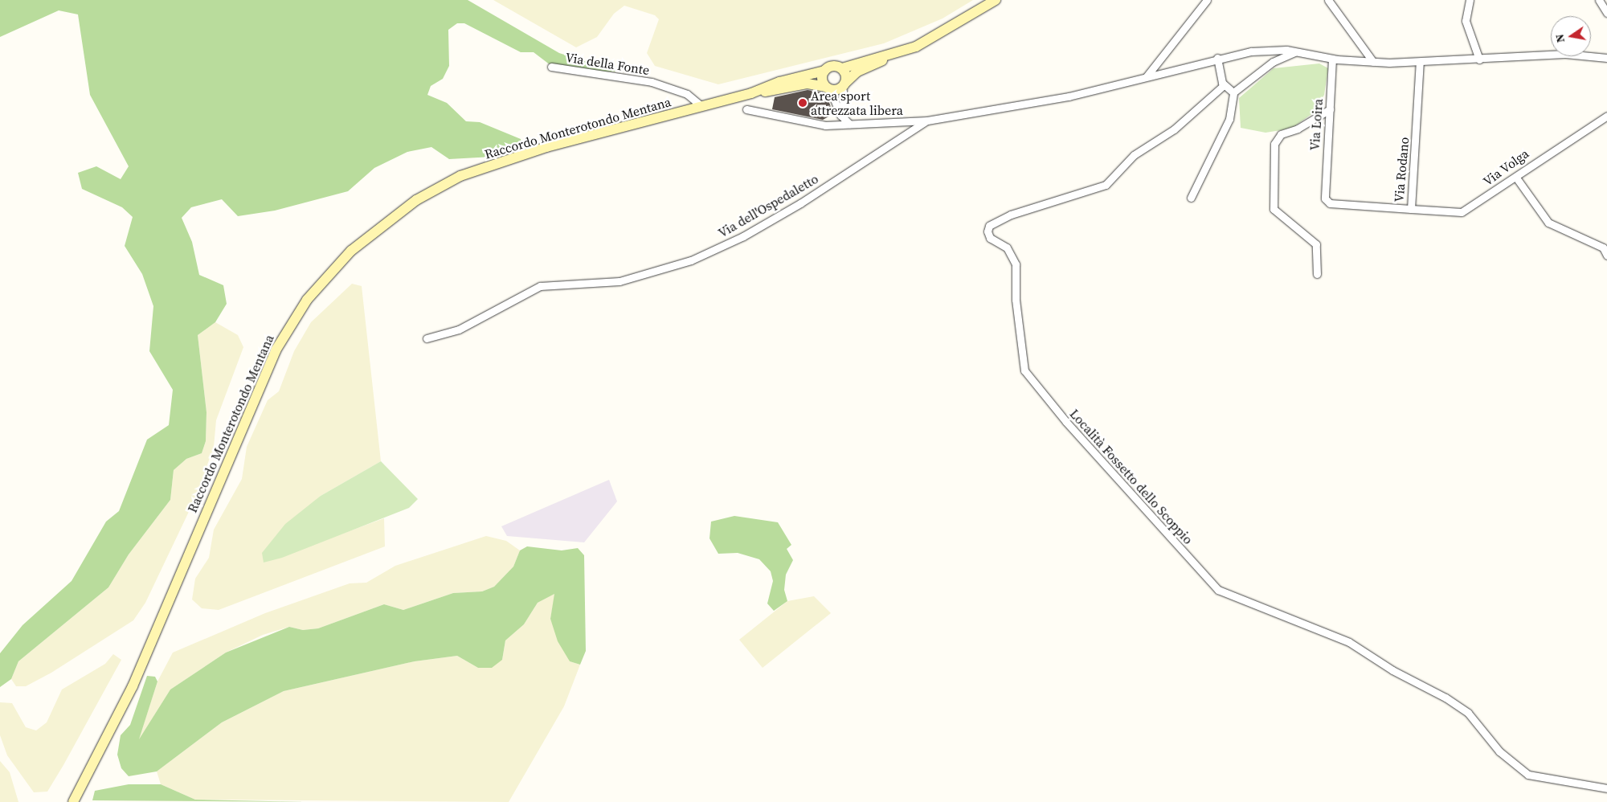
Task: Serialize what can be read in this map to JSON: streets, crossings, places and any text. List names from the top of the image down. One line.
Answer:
{"streets":{"main road":["Raccordo Monterotondo Mentana"],"street":["Via della Fonte","Via Loira","Via Volga","Via Rodano","Via dell'Ospedaletto","Località Fossetto dello Scoppio"]},"crossings":[["Via della Fonte","Raccordo Monterotondo Mentana"],["Via Loira","Via Rodano"],["Via Volga","Via Rodano"]],"places":["Area sport attrezzata libera"],"north":"left"}
